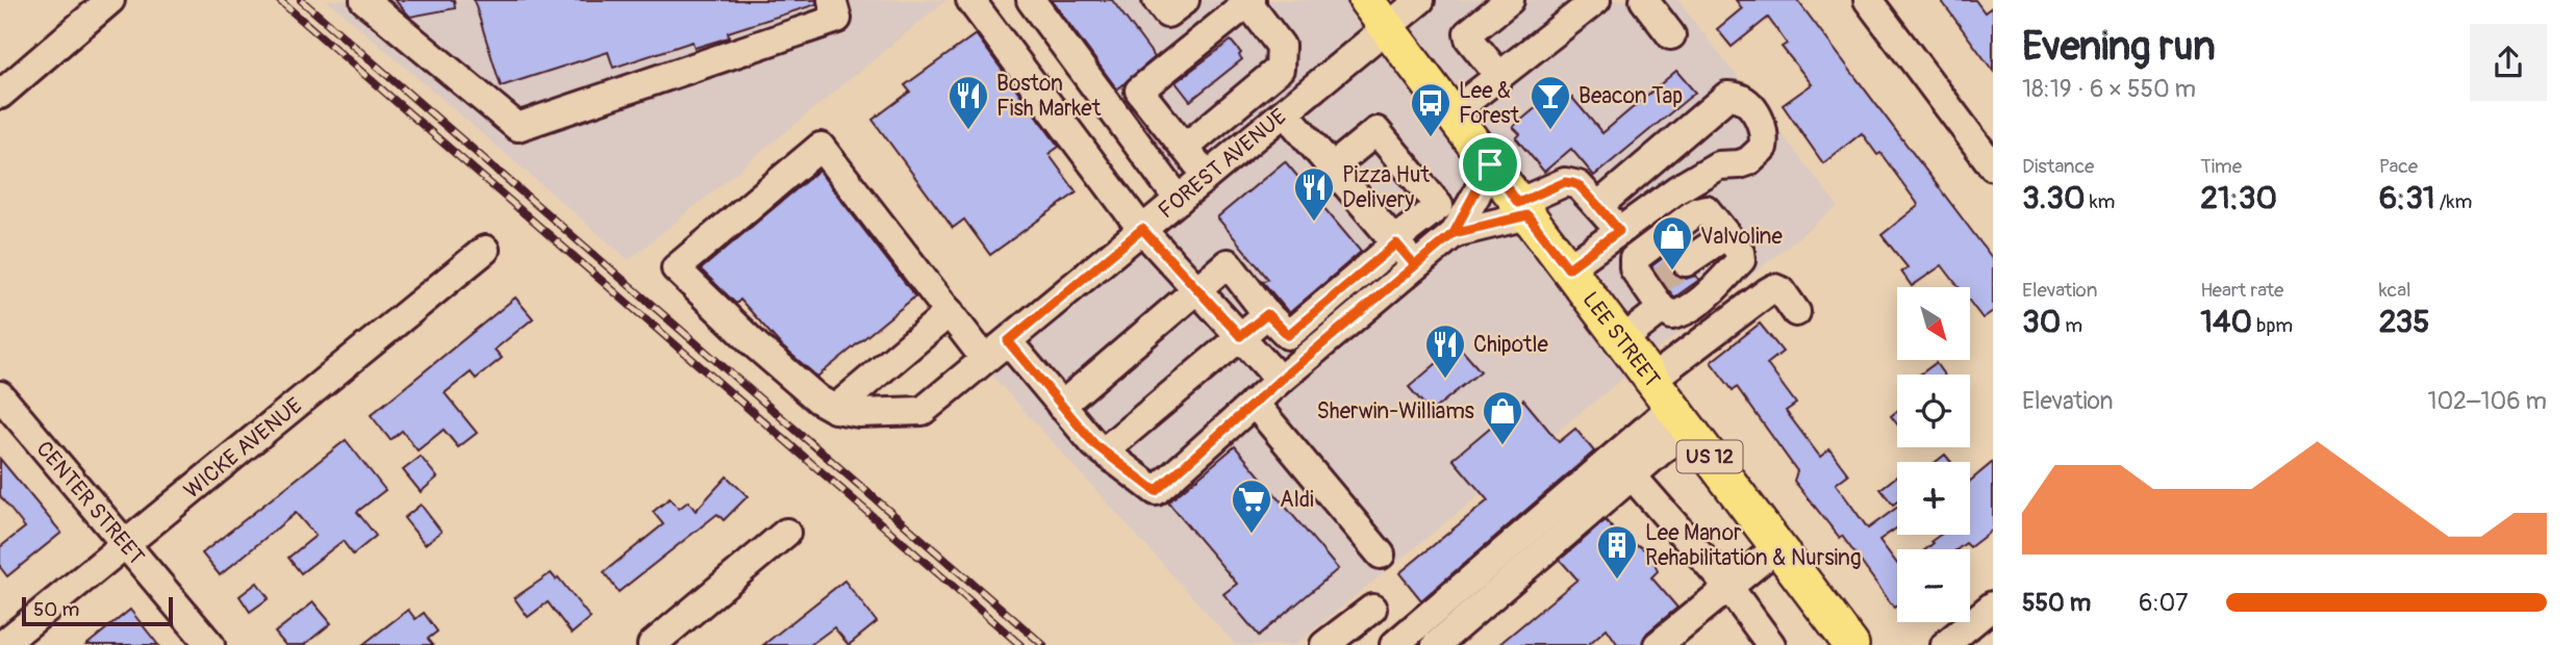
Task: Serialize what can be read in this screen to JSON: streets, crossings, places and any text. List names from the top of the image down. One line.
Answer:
{"streets":{"main road":["LEE STREET","US 12"],"street":["FOREST AVENUE","WICKE AVENUE","CENTER STREET"]},"crossings":[["FOREST AVENUE","LEE STREET"],["WICKE AVENUE","CENTER STREET"]],"places":{"restaurant":["Boston Fish Market","Pizza Hut Delivery","Chipotle"],"bar":["Beacon Tap"],"bus stop":["Lee & Forest"],"shop":["Valvoline","Sherwin-Williams"],"supermarket":["Aldi"],"building":["Lee Manor Rehabilitation & Nursing"]},"scale_bar":"50 m","north":"bottom right","page":{"heading":["Evening run","18:19 · 6 × 550 m"],"stats":[["Distance","3.30 km"],["Time","21:30"],["Pace","6:31 /km"],["Elevation","30 m"],["Heart rate","140 bpm"],["kcal","235"]],"map_buttons":["+","−"],"chart":["Elevation","102–106 m"],"list":[{"name":"550 m","note":"6:07"}],"scale":"50 m"}}
